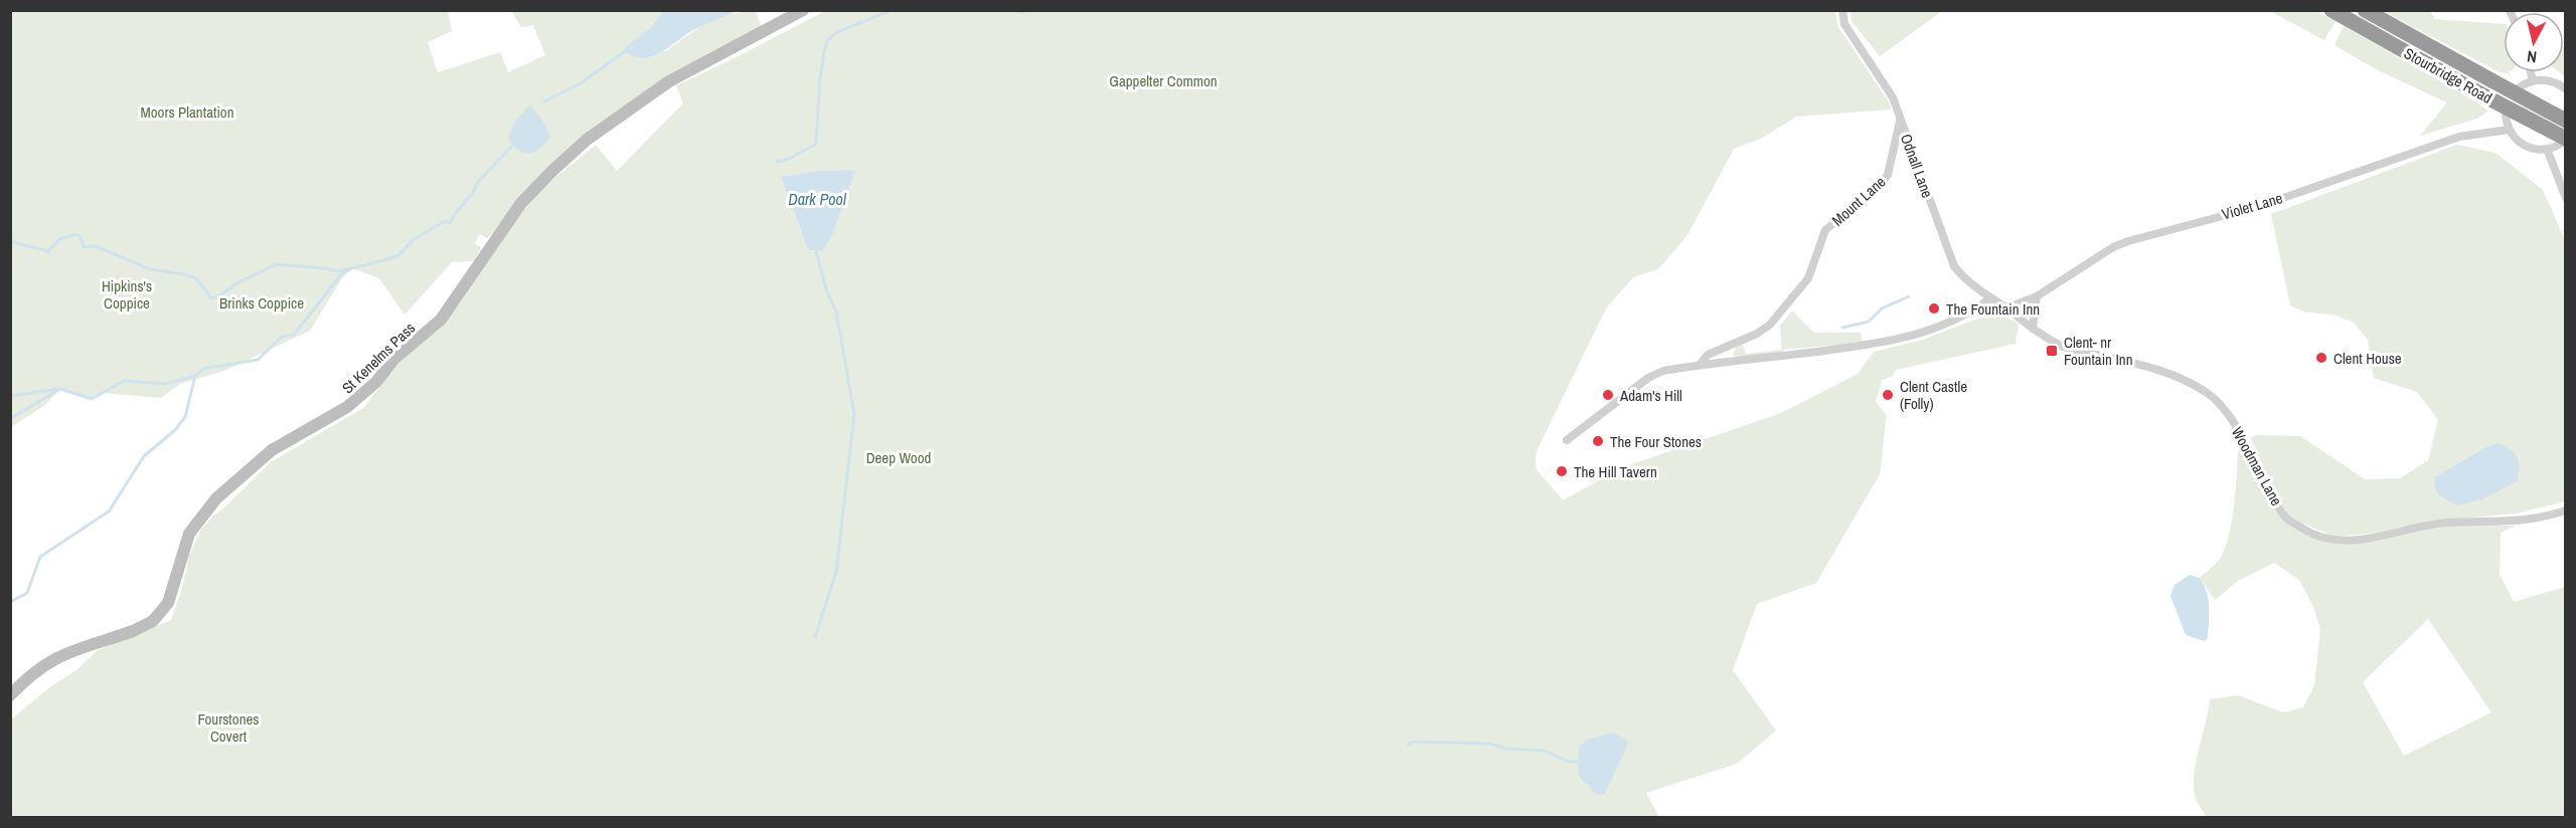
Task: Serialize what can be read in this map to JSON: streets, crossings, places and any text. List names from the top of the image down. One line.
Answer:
{"streets":{"highway":["Stourbridge Road"],"street":["Odnall Lane","Mount Lane","Violet Lane","St Kenelms Pass","Woodman Lane"]},"crossings":[["Odnall Lane","Mount Lane"],["Odnall Lane","Violet Lane"],["Odnall Lane","Woodman Lane"],["Violet Lane","Woodman Lane"]],"water":["Dark Pool"],"parks":["Gappelter Common","Moors Plantation","Hipkins's Coppice","Brinks Coppice","Deep Wood","Fourstones Covert"],"places":{"other":["The Fountain Inn","Clent House","Adam's Hill","Clent Castle (Folly)","The Four Stones","The Hill Tavern"],"transit":["Clent- nr Fountain Inn"]},"north":"bottom"}
